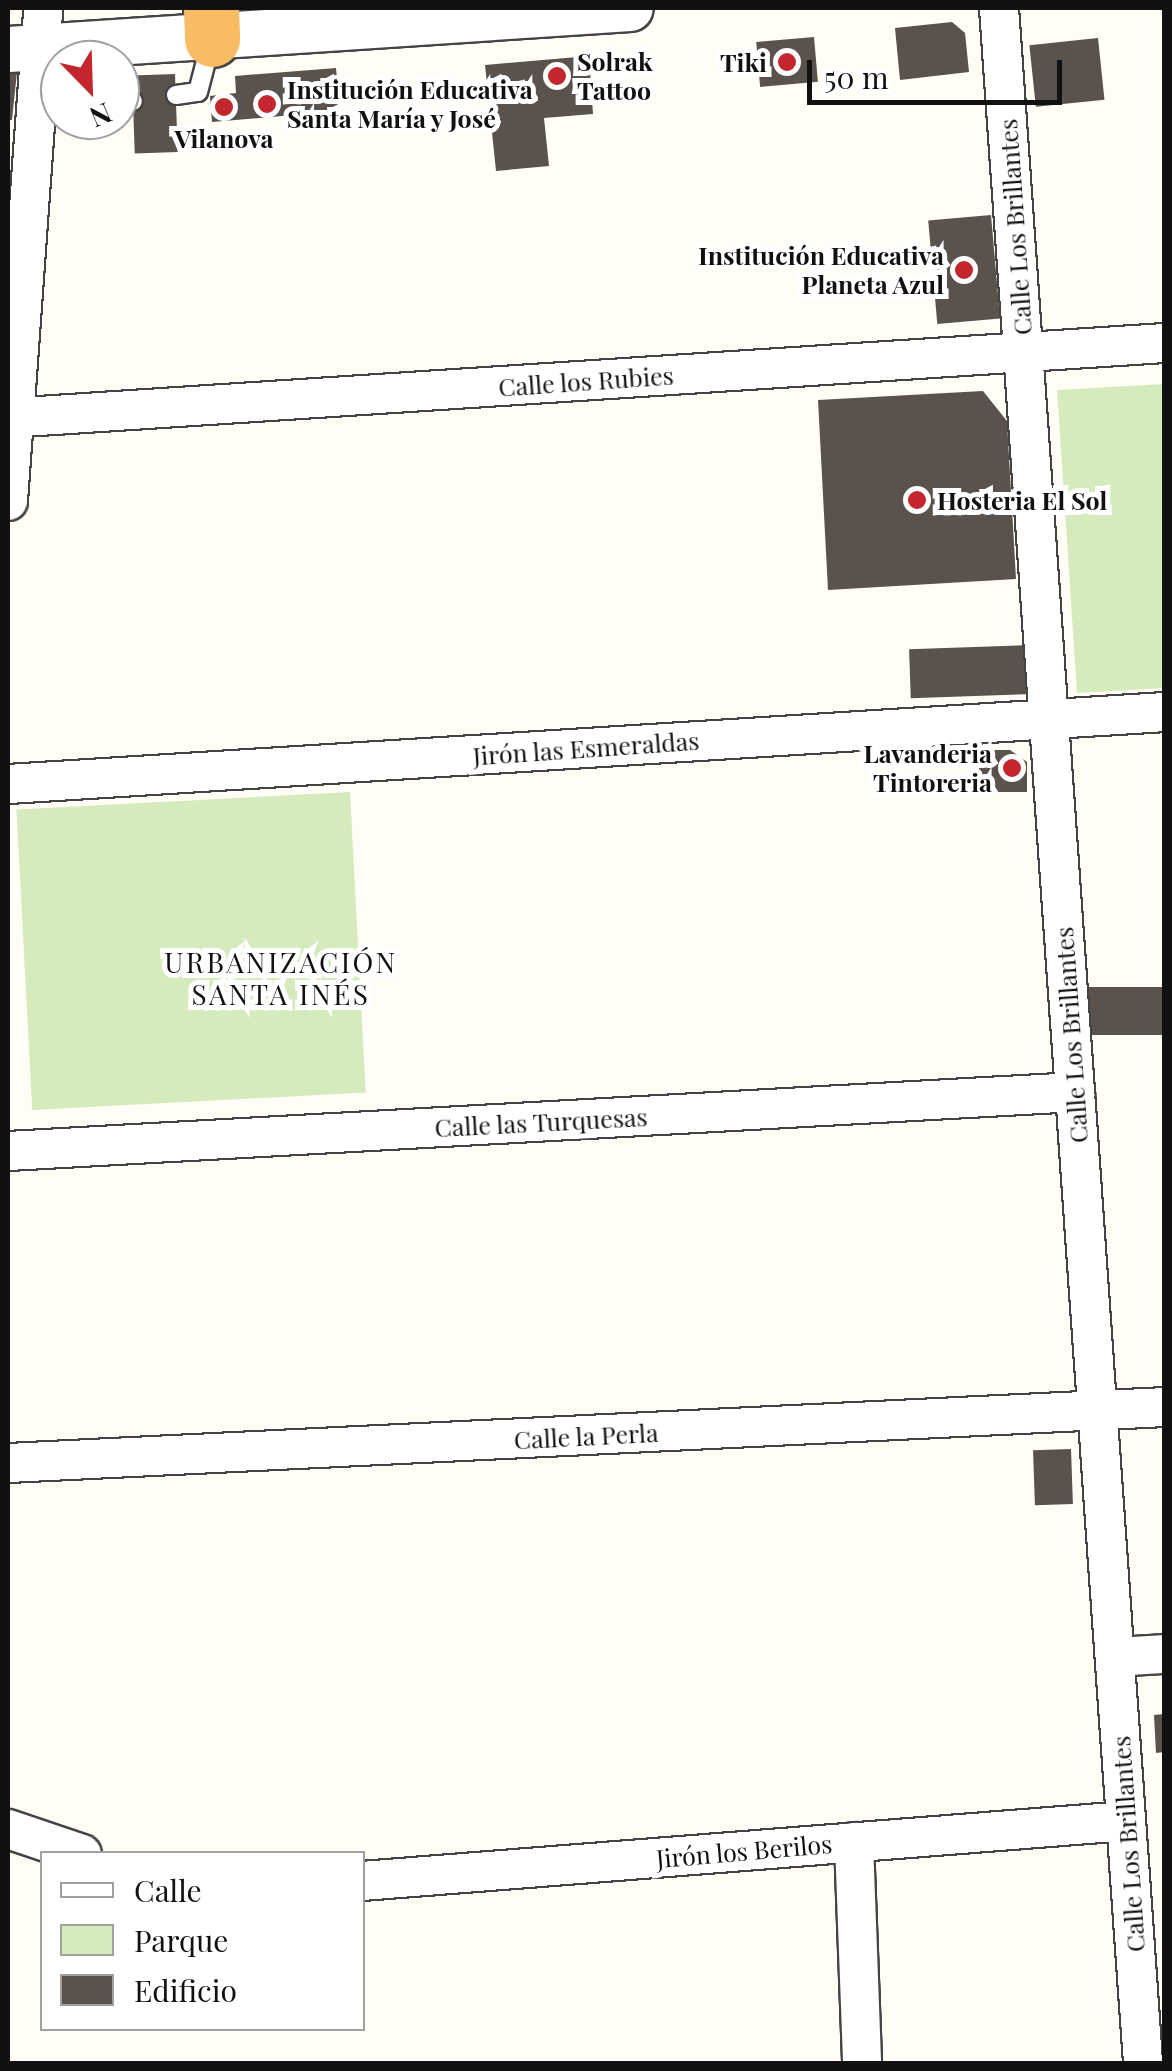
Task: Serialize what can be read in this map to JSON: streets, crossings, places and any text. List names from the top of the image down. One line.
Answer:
{"streets":{"street":["Calle Los Brillantes","Calle los Rubies","Jirón las Esmeraldas","Calle las Turquesas","Calle la Perla","Jirón los Berilos"]},"crossings":[["Calle Los Brillantes","Calle los Rubies"],["Calle Los Brillantes","Jirón las Esmeraldas"],["Calle Los Brillantes","Calle las Turquesas"],["Calle Los Brillantes","Calle la Perla"],["Calle Los Brillantes","Jirón los Berilos"]],"districts":["URBANIZACIÓN SANTA INÉS"],"places":["Tiki","Solrak Tattoo","Institución Educativa Santa María y José","Vilanova","Institución Educativa Planeta Azul","Hosteria El Sol","Lavanderia Tintoreria"],"legend":["Calle","Parque","Edificio"],"scale_bar":"50 m","north":"bottom right"}
